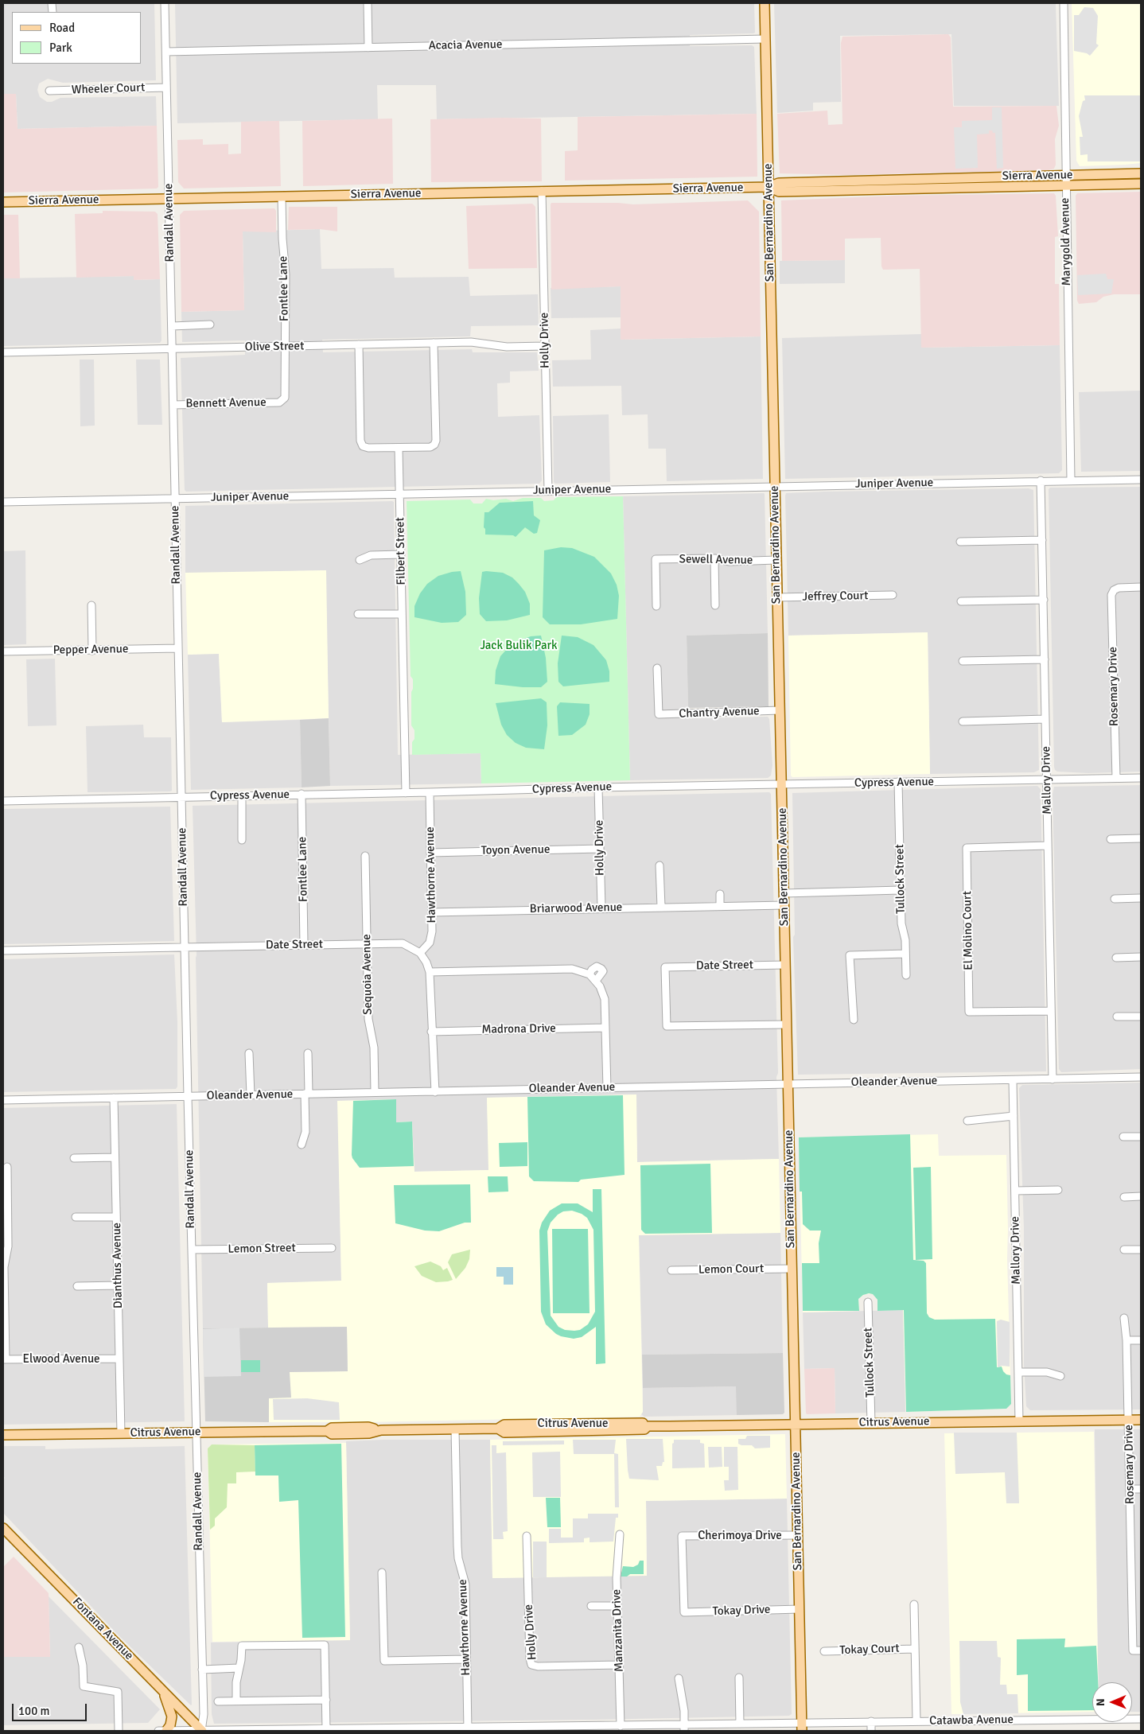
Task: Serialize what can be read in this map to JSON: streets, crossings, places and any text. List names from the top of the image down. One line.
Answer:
{"streets":{"main road":["Sierra Avenue","San Bernardino Avenue","Citrus Avenue","Fontana Avenue"],"street":["Acacia Avenue","Wheeler Court","Randall Avenue","Marygold Avenue","Fontlee Lane","Holly Drive","Olive Street","Bennett Avenue","Juniper Avenue","Filbert Street","Sewell Avenue","Jeffrey Court","Pepper Avenue","Rosemary Drive","Chantry Avenue","Mallory Drive","Cypress Avenue","Toyon Avenue","Hawthorne Avenue","Tullock Street","Briarwood Avenue","El Molino Court","Date Street","Sequoia Avenue","Madrona Drive","Oleander Avenue","Lemon Street","Dianthus Avenue","Lemon Court","Elwood Avenue","Cherimoya Drive","Tokay Drive","Manzanita Drive","Tokay Court","Catawba Avenue"]},"crossings":[["Acacia Avenue","Randall Avenue"],["Acacia Avenue","San Bernardino Avenue"],["Wheeler Court","Randall Avenue"],["Sierra Avenue","Randall Avenue"],["Sierra Avenue","San Bernardino Avenue"],["Sierra Avenue","Marygold Avenue"],["Sierra Avenue","Fontlee Lane"],["Sierra Avenue","Holly Drive"],["Randall Avenue","Olive Street"],["Randall Avenue","Bennett Avenue"],["Randall Avenue","Juniper Avenue"],["Randall Avenue","Pepper Avenue"],["Randall Avenue","Cypress Avenue"],["Randall Avenue","Date Street"],["Randall Avenue","Oleander Avenue"],["Randall Avenue","Lemon Street"],["Randall Avenue","Citrus Avenue"],["Randall Avenue","Fontana Avenue"],["Randall Avenue","Catawba Avenue"],["San Bernardino Avenue","Juniper Avenue"],["San Bernardino Avenue","Sewell Avenue"],["San Bernardino Avenue","Jeffrey Court"],["San Bernardino Avenue","Chantry Avenue"],["San Bernardino Avenue","Cypress Avenue"],["San Bernardino Avenue","Briarwood Avenue"],["San Bernardino Avenue","Date Street"],["San Bernardino Avenue","Oleander Avenue"],["San Bernardino Avenue","Lemon Court"],["San Bernardino Avenue","Citrus Avenue"],["San Bernardino Avenue","Cherimoya Drive"],["San Bernardino Avenue","Tokay Drive"],["San Bernardino Avenue","Catawba Avenue"],["Marygold Avenue","Juniper Avenue"],["Fontlee Lane","Olive Street"],["Fontlee Lane","Bennett Avenue"],["Fontlee Lane","Cypress Avenue"],["Fontlee Lane","Date Street"],["Holly Drive","Olive Street"],["Holly Drive","Juniper Avenue"],["Holly Drive","Cypress Avenue"],["Holly Drive","Toyon Avenue"],["Holly Drive","Briarwood Avenue"],["Holly Drive","Manzanita Drive"],["Juniper Avenue","Filbert Street"],["Juniper Avenue","Mallory Drive"],["Filbert Street","Cypress Avenue"],["Rosemary Drive","Cypress Avenue"],["Rosemary Drive","Citrus Avenue"],["Mallory Drive","Cypress Avenue"],["Mallory Drive","El Molino Court"],["Mallory Drive","Oleander Avenue"],["Mallory Drive","Citrus Avenue"],["Cypress Avenue","Hawthorne Avenue"],["Cypress Avenue","Tullock Street"],["Toyon Avenue","Hawthorne Avenue"],["Hawthorne Avenue","Briarwood Avenue"],["Hawthorne Avenue","Date Street"],["Hawthorne Avenue","Citrus Avenue"],["Hawthorne Avenue","Catawba Avenue"],["Tullock Street","Citrus Avenue"],["Date Street","Sequoia Avenue"],["Sequoia Avenue","Oleander Avenue"],["Oleander Avenue","Dianthus Avenue"],["Dianthus Avenue","Elwood Avenue"],["Dianthus Avenue","Citrus Avenue"],["Cherimoya Drive","Tokay Drive"],["Fontana Avenue","Catawba Avenue"],["Manzanita Drive","Catawba Avenue"]],"parks":["Jack Bulik Park"],"legend":["Road","Park"],"scale_bar":"100 m","north":"left"}
